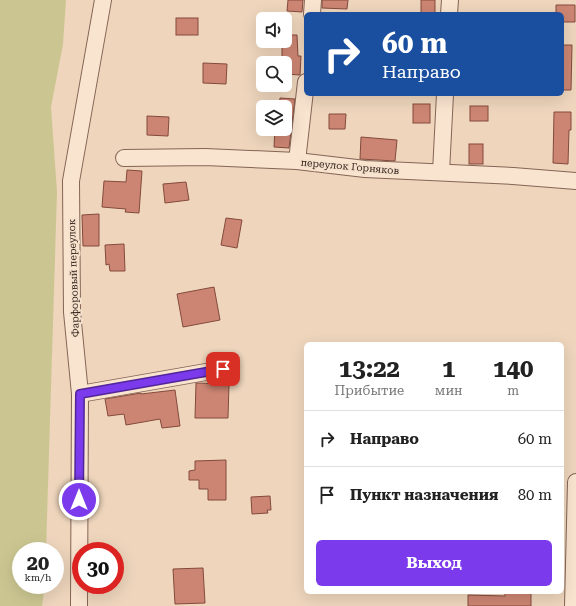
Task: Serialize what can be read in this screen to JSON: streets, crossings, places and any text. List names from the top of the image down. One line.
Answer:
{"streets":{"street":["переулок Горняков","Фарфоровый переулок"]},"page":{"turn":["60 m","Направо"],"eta":["13:22","Прибытие","1","мин","140","m"],"list":[{"name":"Направо","value":"60 m"},{"name":"Пункт назначения","value":"80 m"}],"buttons":"Выход","speed":"20 km/h","limit":"30"}}
